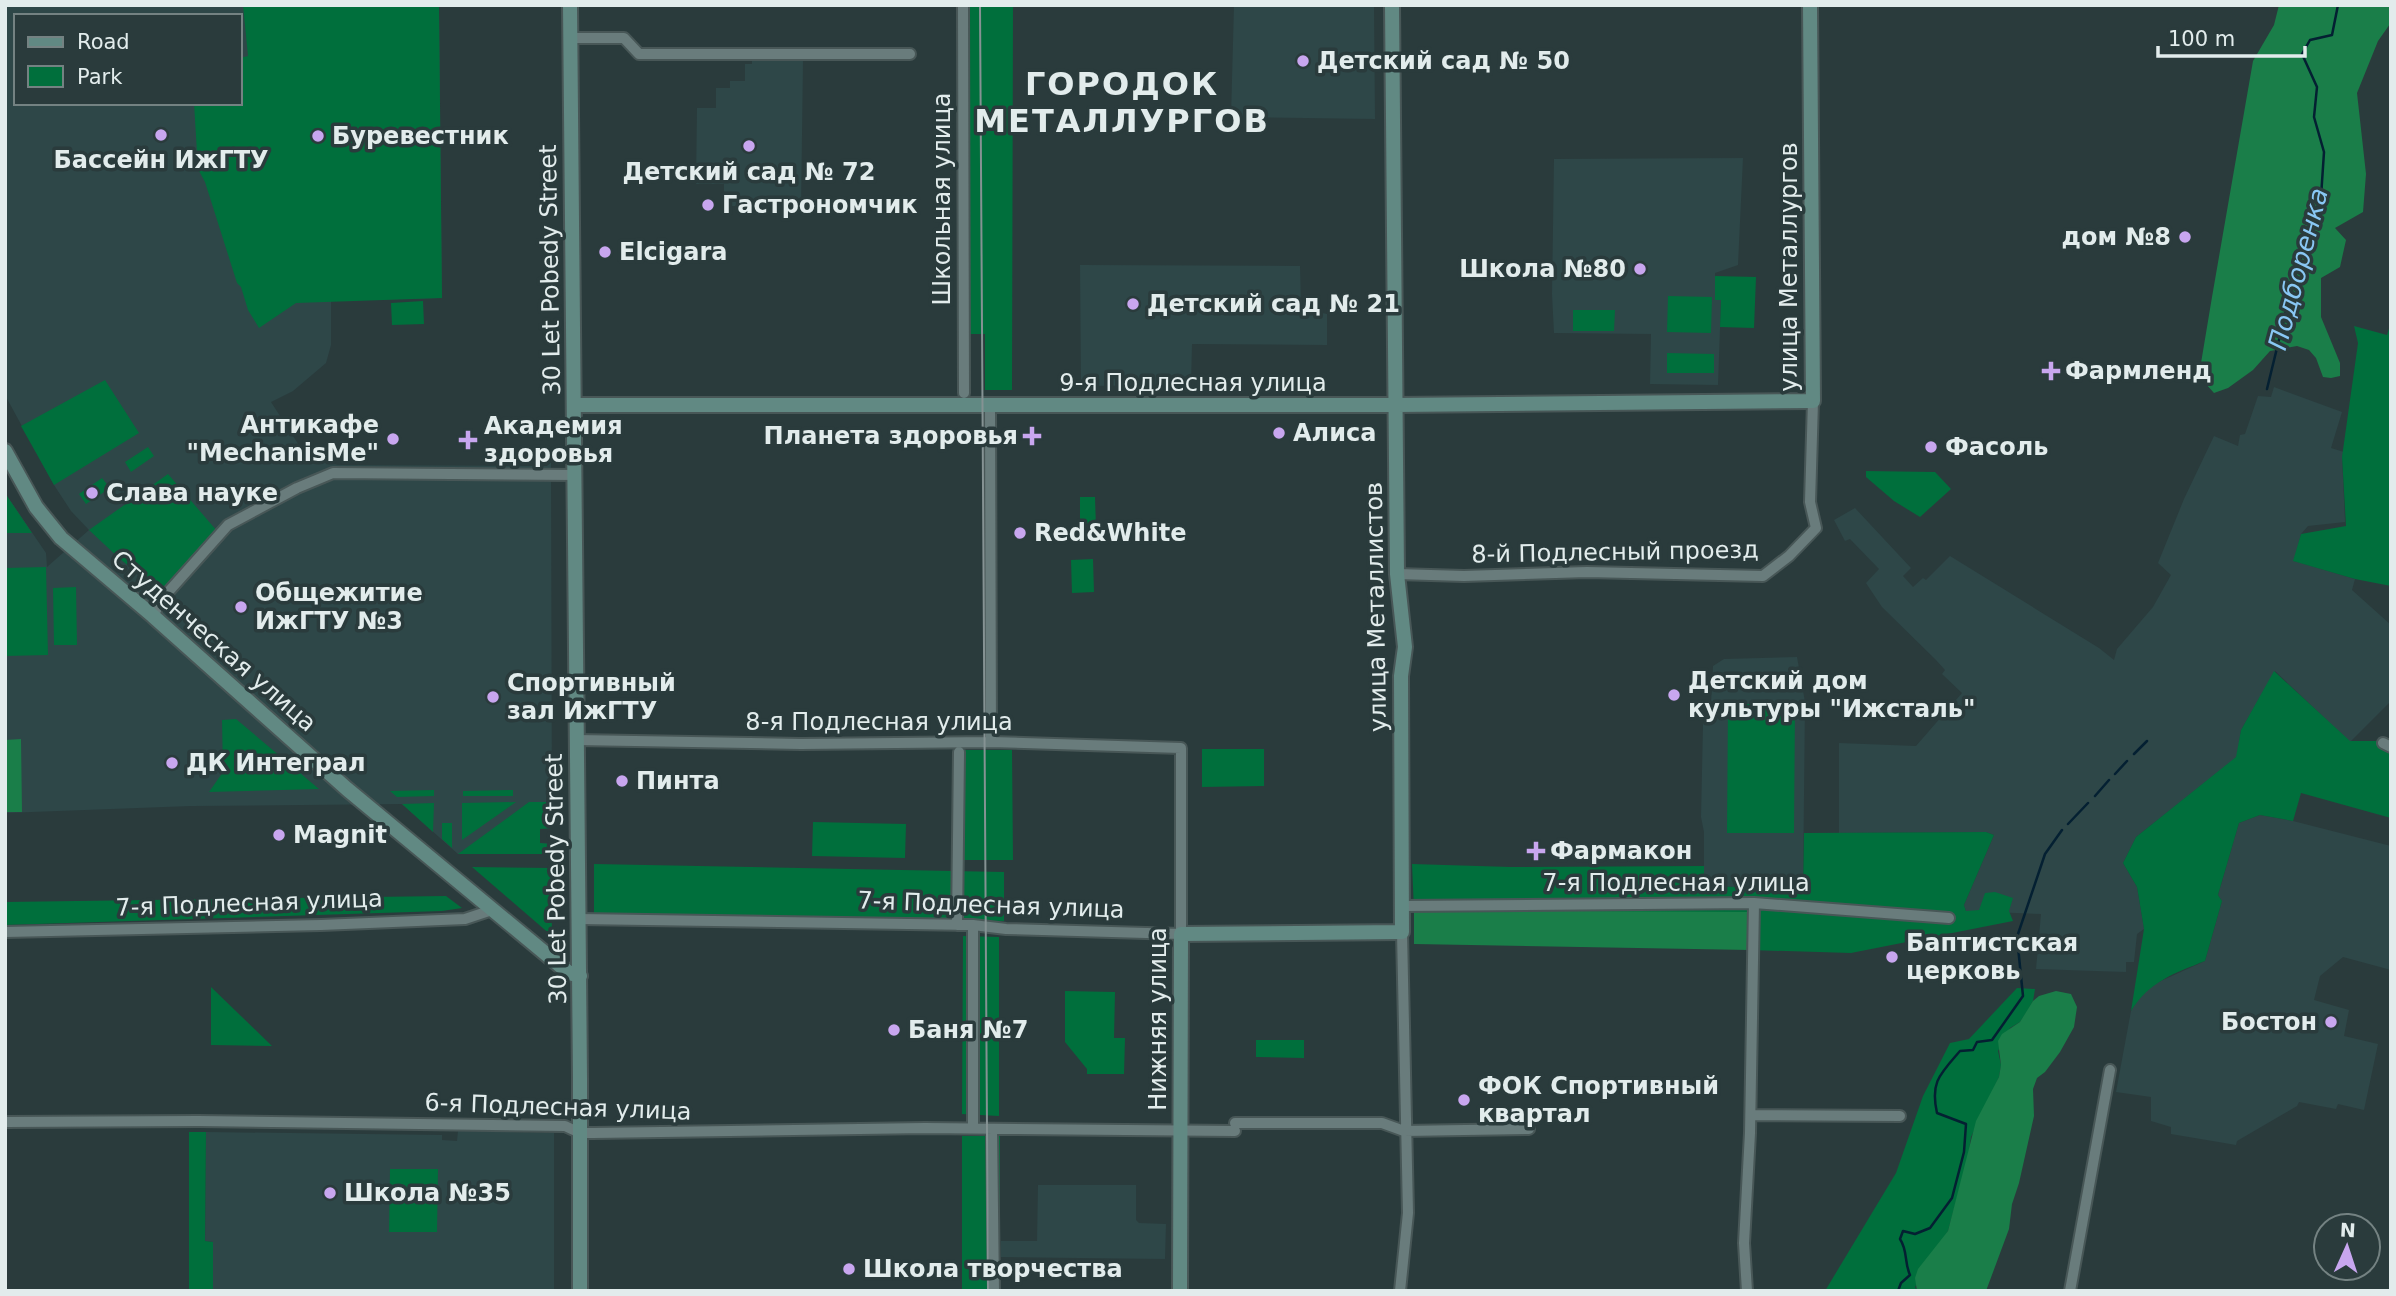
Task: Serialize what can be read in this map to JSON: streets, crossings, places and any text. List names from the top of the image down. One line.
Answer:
{"streets":{"street":["Школьная улица","улица Металлургов","30 Let Pobedy Street","9-я Подлесная улица","8-й Подлесный проезд","улица Металлистов","Студенческая улица","8-я Подлесная улица","7-я Подлесная улица","Нижняя улица","6-я Подлесная улица"]},"crossings":[["улица Металлургов","9-я Подлесная улица"],["улица Металлургов","8-й Подлесный проезд"],["30 Let Pobedy Street","9-я Подлесная улица"],["30 Let Pobedy Street","Студенческая улица"],["30 Let Pobedy Street","8-я Подлесная улица"],["30 Let Pobedy Street","7-я Подлесная улица"],["30 Let Pobedy Street","6-я Подлесная улица"],["9-я Подлесная улица","улица Металлистов"],["8-й Подлесный проезд","улица Металлистов"],["улица Металлистов","7-я Подлесная улица"],["улица Металлистов","6-я Подлесная улица"],["Студенческая улица","7-я Подлесная улица"],["8-я Подлесная улица","Нижняя улица"],["7-я Подлесная улица","Нижняя улица"],["Нижняя улица","6-я Подлесная улица"]],"districts":["ГОРОДОК МЕТАЛЛУРГОВ"],"water":["Подборенка"],"places":{"other":["Детский сад № 50","Бассейн ИжГТУ","Буревестник","Детский сад № 72","Гастрономчик","дом №8","Elcigara","Школа №80","Детский сад № 21","Алиса","Антикафе \"MechanisMe\"","Фасоль","Слава науке","Red&White","Общежитие ИжГТУ №3","Детский дом культуры \"Ижсталь\"","Спортивный зал ИжГТУ","ДК Интеграл","Пинта","Magnit","Баптистская церковь","Бостон","Баня №7","ФОК Спортивный квартал","Школа №35","Школа творчества"],"health":["Фармленд","Планета здоровья","Академия здоровья","Фармакон"]},"legend":["Road","Park"],"scale_bar":"100 m","north":"top"}
